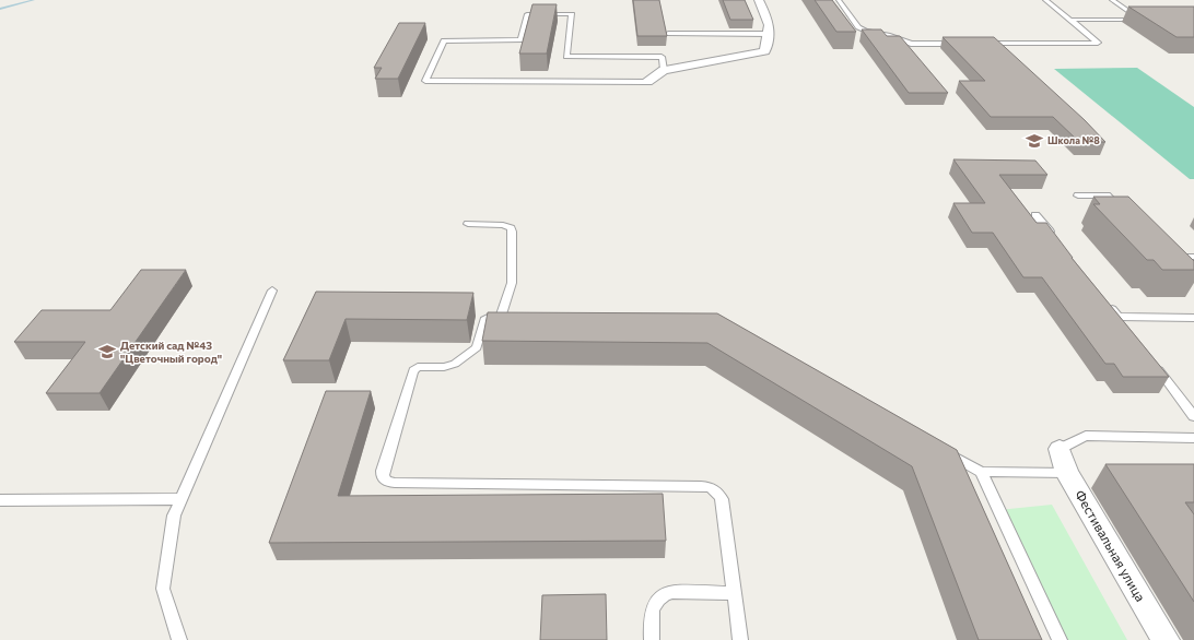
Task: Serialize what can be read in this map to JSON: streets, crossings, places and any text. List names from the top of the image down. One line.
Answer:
{"streets":{"street":["Фестивальная улица"]},"places":{"school or university":["Школа №8","Детский сад №43 \"Цветочный город\""]}}
